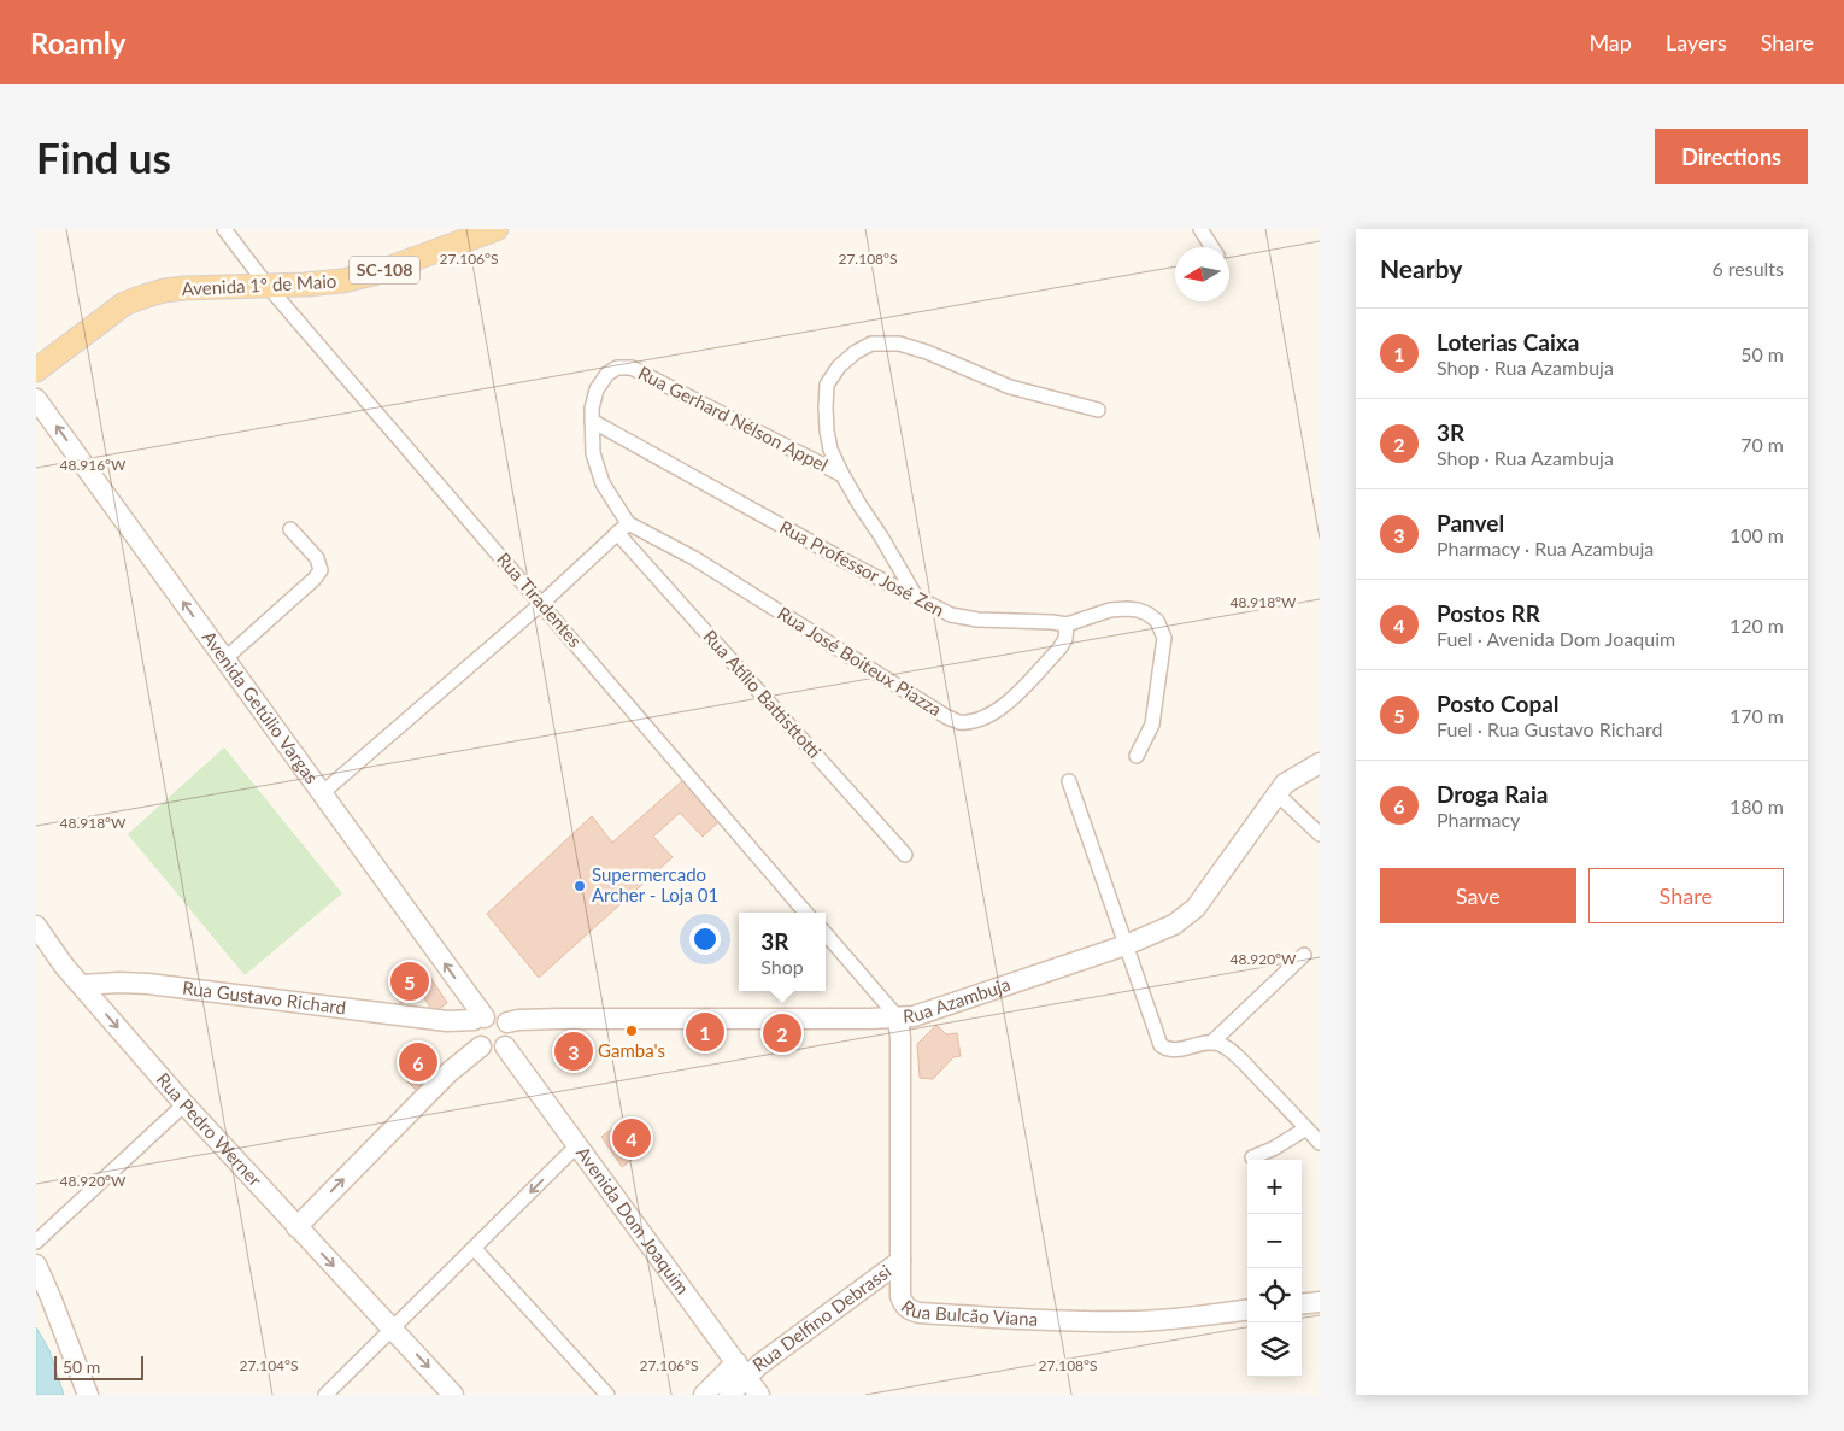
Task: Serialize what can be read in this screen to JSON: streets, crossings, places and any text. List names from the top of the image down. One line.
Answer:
{"streets":{"main road":["SC-108","Avenida 1º de Maio","Avenida Getúlio Vargas","Rua Gustavo Richard","Rua Azambuja","Rua Pedro Werner","Avenida Dom Joaquim","Rua Bulcão Viana","Rua Delfino Debrassi"],"street":["Rua Gerhard Nélson Appel","Rua Professor José Zen","Rua Tiradentes","Rua José Boiteux Piazza","Rua Atílio Battisttotti"]},"crossings":[["Avenida 1º de Maio","Rua Tiradentes"],["Rua Gerhard Nélson Appel","Rua Professor José Zen"],["Rua Gerhard Nélson Appel","Rua José Boiteux Piazza"],["Rua Gerhard Nélson Appel","Rua Atílio Battisttotti"],["Rua Professor José Zen","Rua José Boiteux Piazza"],["Rua José Boiteux Piazza","Rua Atílio Battisttotti"],["Avenida Getúlio Vargas","Rua Gustavo Richard"],["Avenida Getúlio Vargas","Rua Azambuja"],["Avenida Getúlio Vargas","Avenida Dom Joaquim"],["Rua Gustavo Richard","Rua Azambuja"],["Rua Gustavo Richard","Rua Pedro Werner"],["Rua Gustavo Richard","Avenida Dom Joaquim"],["Rua Azambuja","Avenida Dom Joaquim"],["Rua Azambuja","Rua Bulcão Viana"],["Avenida Dom Joaquim","Rua Delfino Debrassi"],["Rua Bulcão Viana","Rua Delfino Debrassi"]],"one_way":["Avenida Getúlio Vargas","Rua Pedro Werner"],"places":["Supermercado Archer - Loja 01","Gamba's"],"scale_bar":"50 m","north":"left","page":{"header":"Roamly","nav":["Map","Layers","Share"],"buttons":["Directions",["Save","Share"]],"title":"Find us","heading":["Nearby","6 results"],"list":[{"mark":"1","name":"Loterias Caixa","note":"Shop · Rua Azambuja","value":"50 m"},{"mark":"2","name":"3R","note":"Shop · Rua Azambuja","value":"70 m"},{"mark":"3","name":"Panvel","note":"Pharmacy · Rua Azambuja","value":"100 m"},{"mark":"4","name":"Postos RR","note":"Fuel · Avenida Dom Joaquim","value":"120 m"},{"mark":"5","name":"Posto Copal","note":"Fuel · Rua Gustavo Richard","value":"170 m"},{"mark":"6","name":"Droga Raia","note":"Pharmacy","value":"180 m"}],"popup":["3R","Shop"],"pins":["5","1","2","3","6","4"],"map_buttons":["+","−"],"scale":"50 m"},"coordinates":["27.106°S","27.108°S","48.916°W","48.918°W","48.920°W","27.104°S"]}
